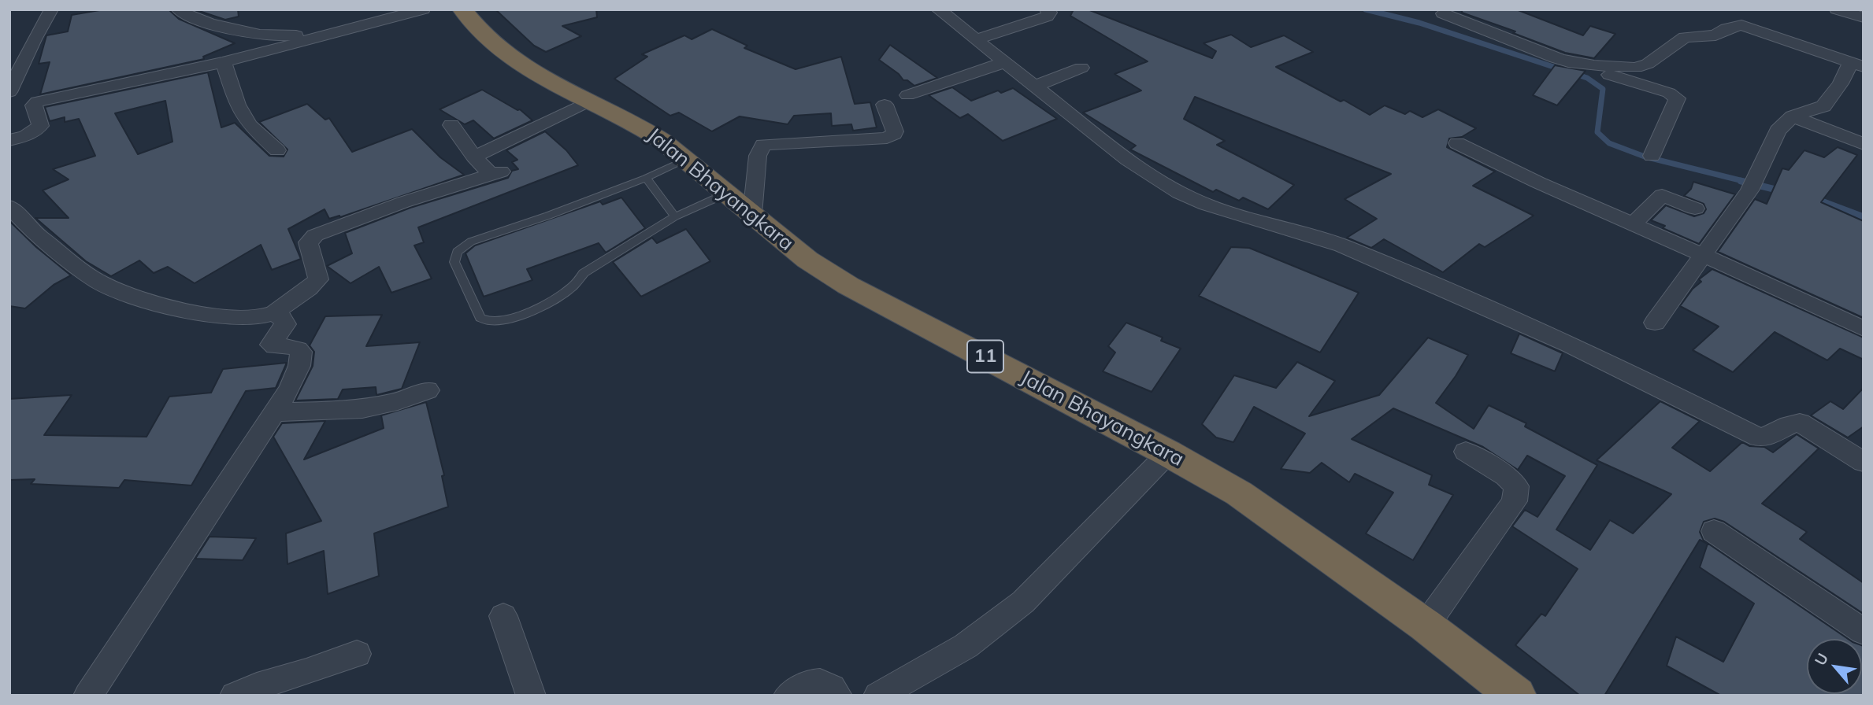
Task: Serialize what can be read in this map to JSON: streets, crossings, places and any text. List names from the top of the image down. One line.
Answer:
{"streets":{"highway":["Jalan Bhayangkara","11"]},"north":"top left"}
